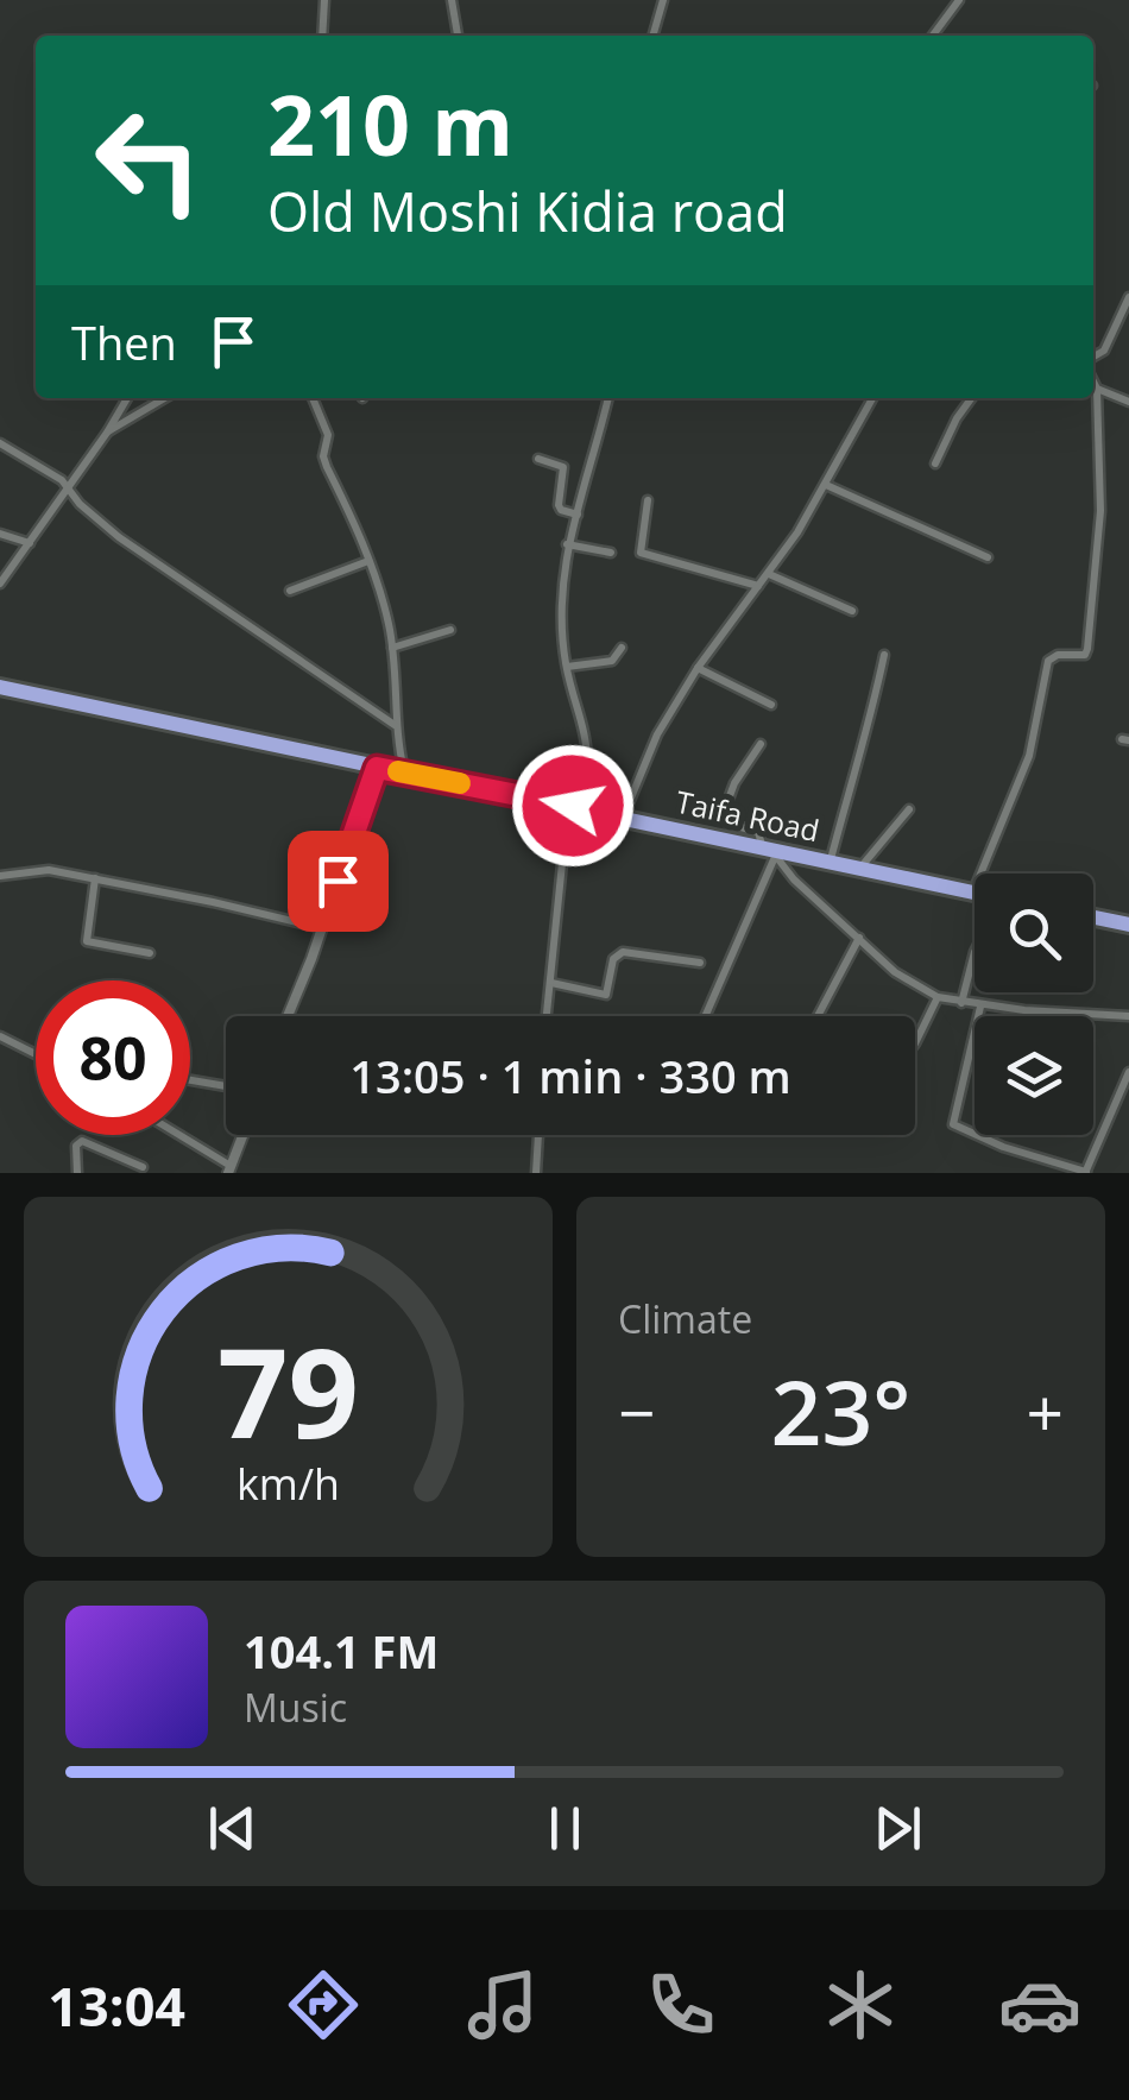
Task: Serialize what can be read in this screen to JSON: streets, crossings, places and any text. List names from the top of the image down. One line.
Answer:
{"streets":{"highway":["Taifa Road"]},"page":{"turn":["210 m","Old Moshi Kidia road"],"then":"Then","limit":"80","trip":"13:05 · 1 min · 330 m","tile":"Climate","heat":["−","23°","+"],"song":["104.1 FM","Music"],"tabs":"13:04","gauge":["79","km/h"]}}
